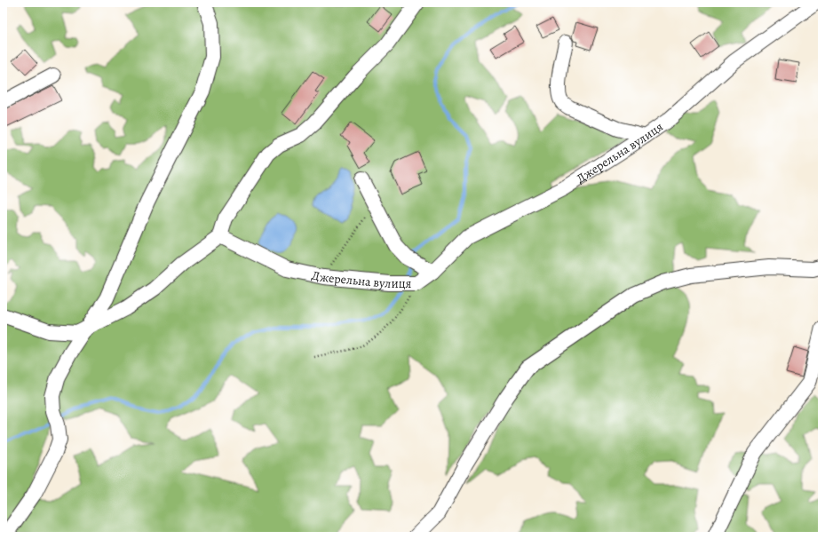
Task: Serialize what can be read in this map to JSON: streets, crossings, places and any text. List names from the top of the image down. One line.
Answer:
{"streets":{"street":["Джерельна вулиця"]}}
